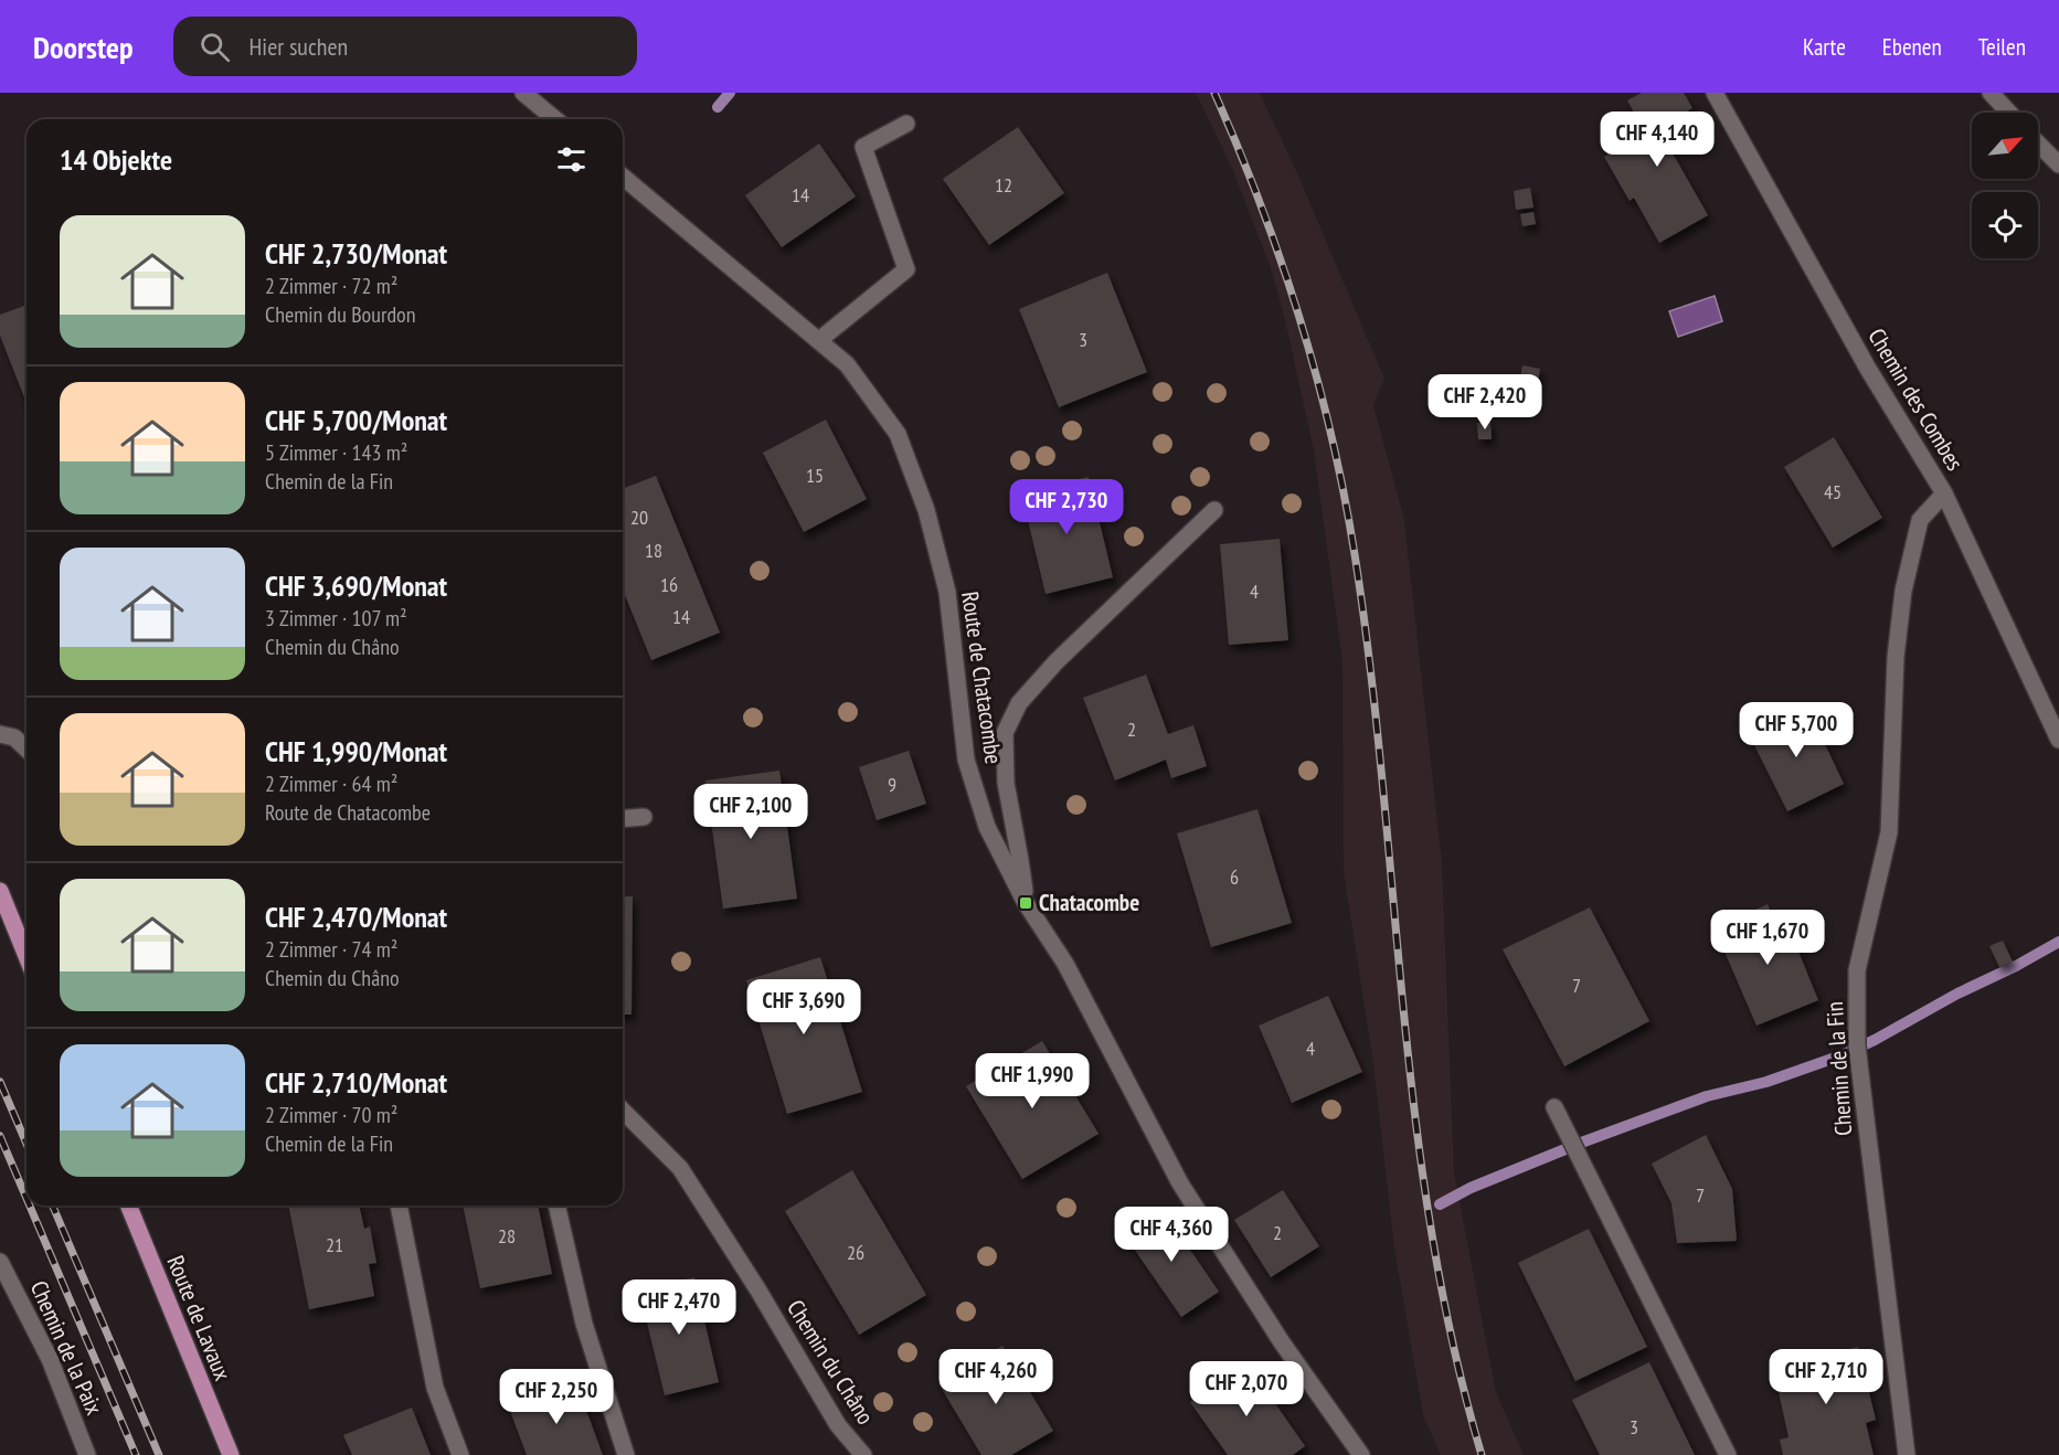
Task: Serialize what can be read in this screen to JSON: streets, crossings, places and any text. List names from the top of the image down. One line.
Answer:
{"streets":{"main road":["Route de Lavaux"],"street":["Chemin des Combes","Route de Chatacombe","Chemin de la Fin","Chemin de la Paix","Chemin du Châno"]},"crossings":[["Chemin des Combes","Chemin de la Fin"]],"places":{"transit":["Chatacombe"]},"house_numbers":["12","14","3","15","45","20","18","16","4","14","2","9","6","7","4","7","2","28","21","26","3"],"north":"top right","page":{"header":"Doorstep","search":"Hier suchen","nav":["Karte","Ebenen","Teilen"],"price":["CHF 4,140","CHF 2,420","CHF 2,730","CHF 5,700","CHF 2,100","CHF 1,670","CHF 3,690","CHF 1,990","CHF 4,360","CHF 2,470","CHF 4,260","CHF 2,710","CHF 2,070","CHF 2,250"],"heading":"14 Objekte","list":[{"name":"CHF 2,730/Monat","note":"2 Zimmer · 72 m² · Chemin du Bourdon"},{"name":"CHF 5,700/Monat","note":"5 Zimmer · 143 m² · Chemin de la Fin"},{"name":"CHF 3,690/Monat","note":"3 Zimmer · 107 m² · Chemin du Châno"},{"name":"CHF 1,990/Monat","note":"2 Zimmer · 64 m² · Route de Chatacombe"},{"name":"CHF 2,470/Monat","note":"2 Zimmer · 74 m² · Chemin du Châno"},{"name":"CHF 2,710/Monat","note":"2 Zimmer · 70 m² · Chemin de la Fin"}]}}
